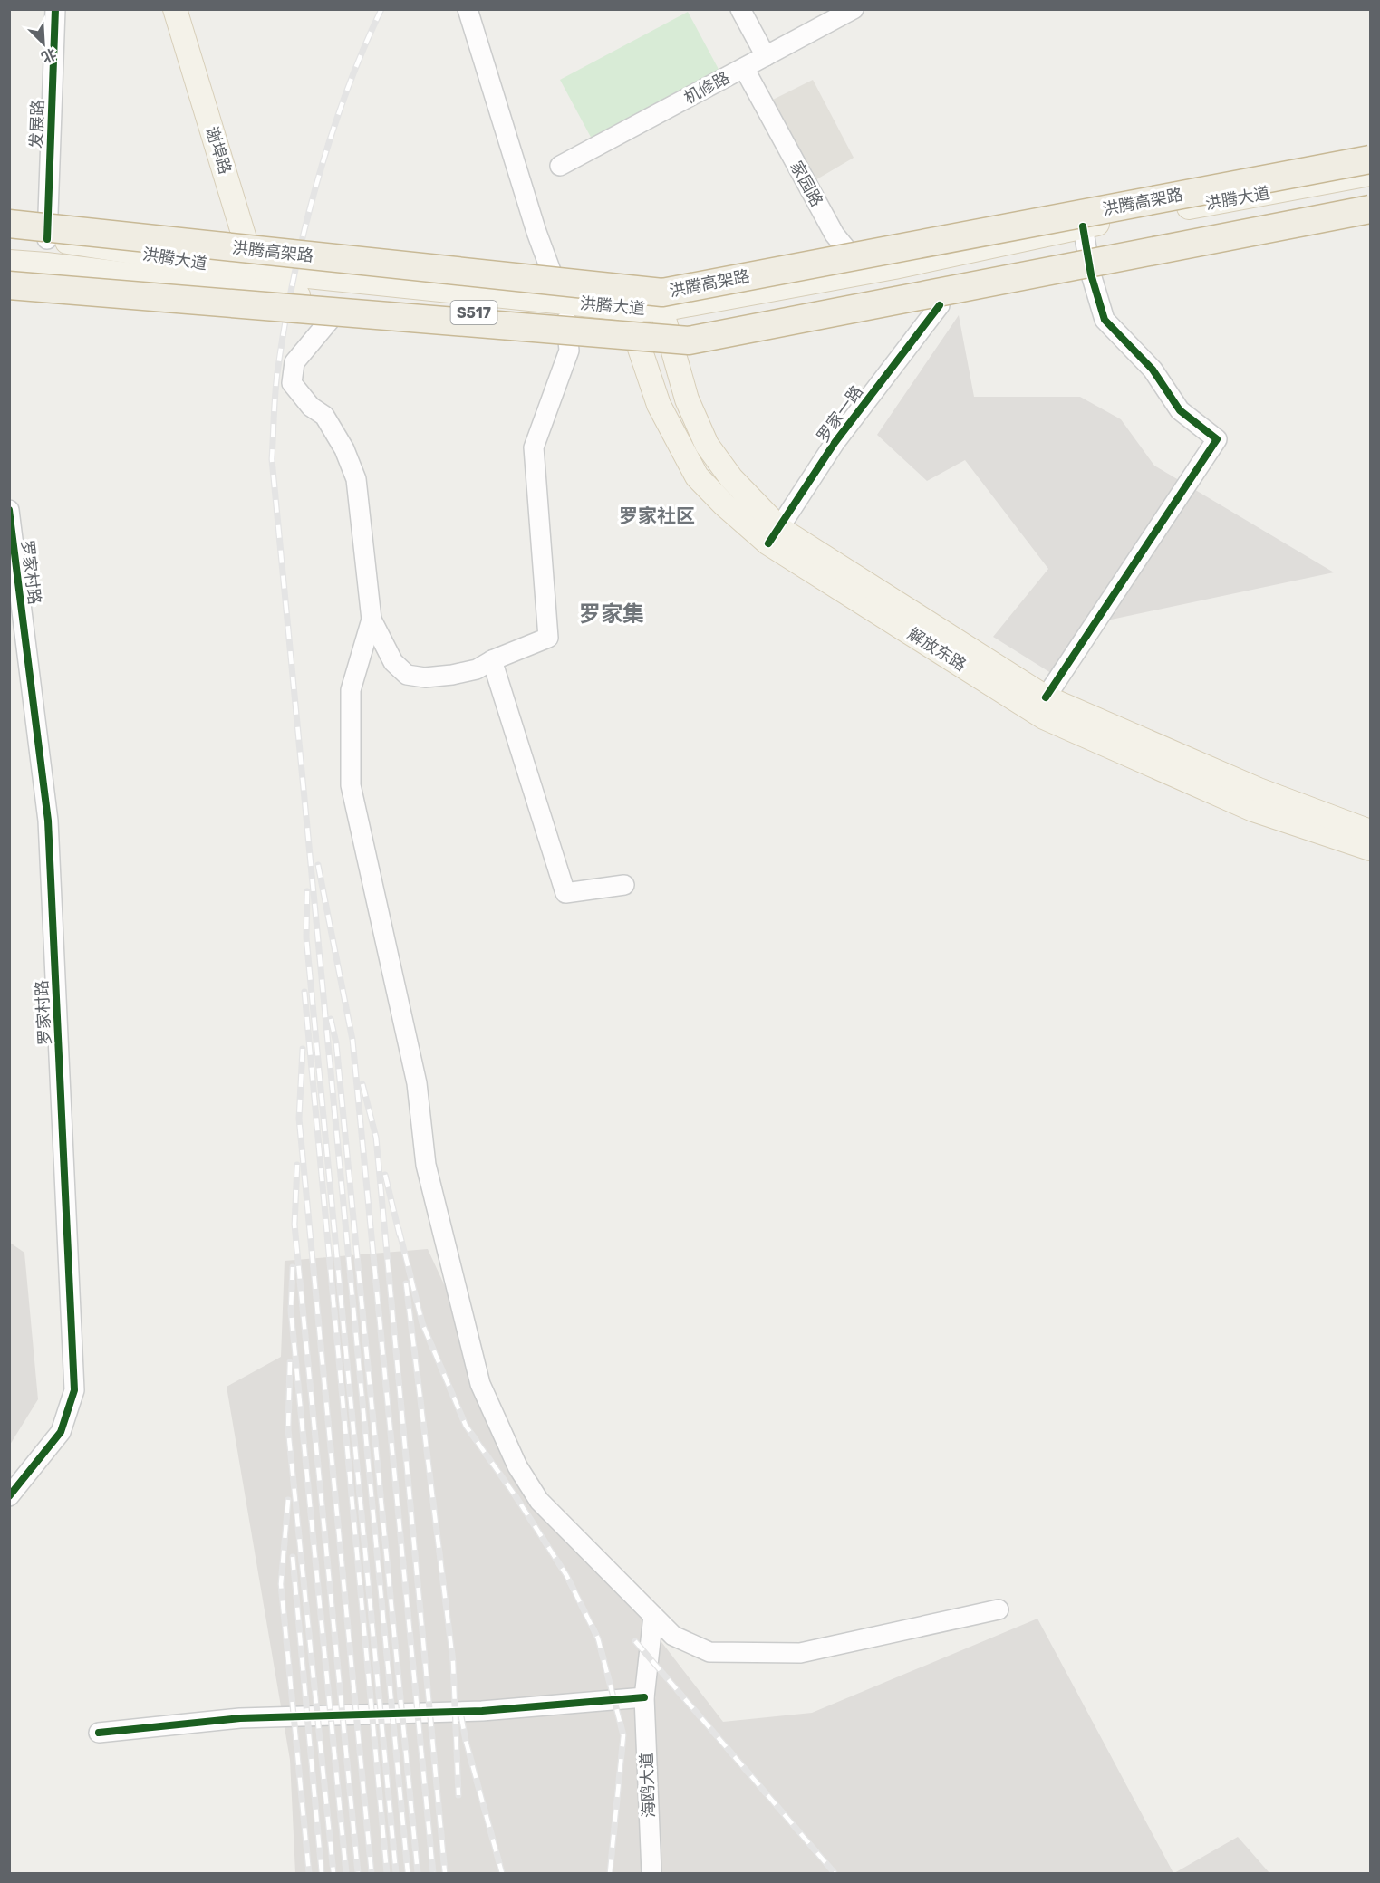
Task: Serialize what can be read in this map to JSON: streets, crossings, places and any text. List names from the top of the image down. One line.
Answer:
{"streets":{"highway":["洪腾高架路"],"main road":["谢埠路","洪腾大道","S517","解放东路"],"street":["机修路","发展路","家园路","罗家一路","罗家村路","海鸥大道"]},"crossings":[["机修路","家园路"],["发展路","洪腾大道"],["谢埠路","洪腾大道"],["家园路","洪腾大道"],["洪腾大道","罗家一路"],["洪腾大道","解放东路"],["罗家一路","解放东路"]],"districts":["罗家社区","罗家集"],"north":"bottom right"}
